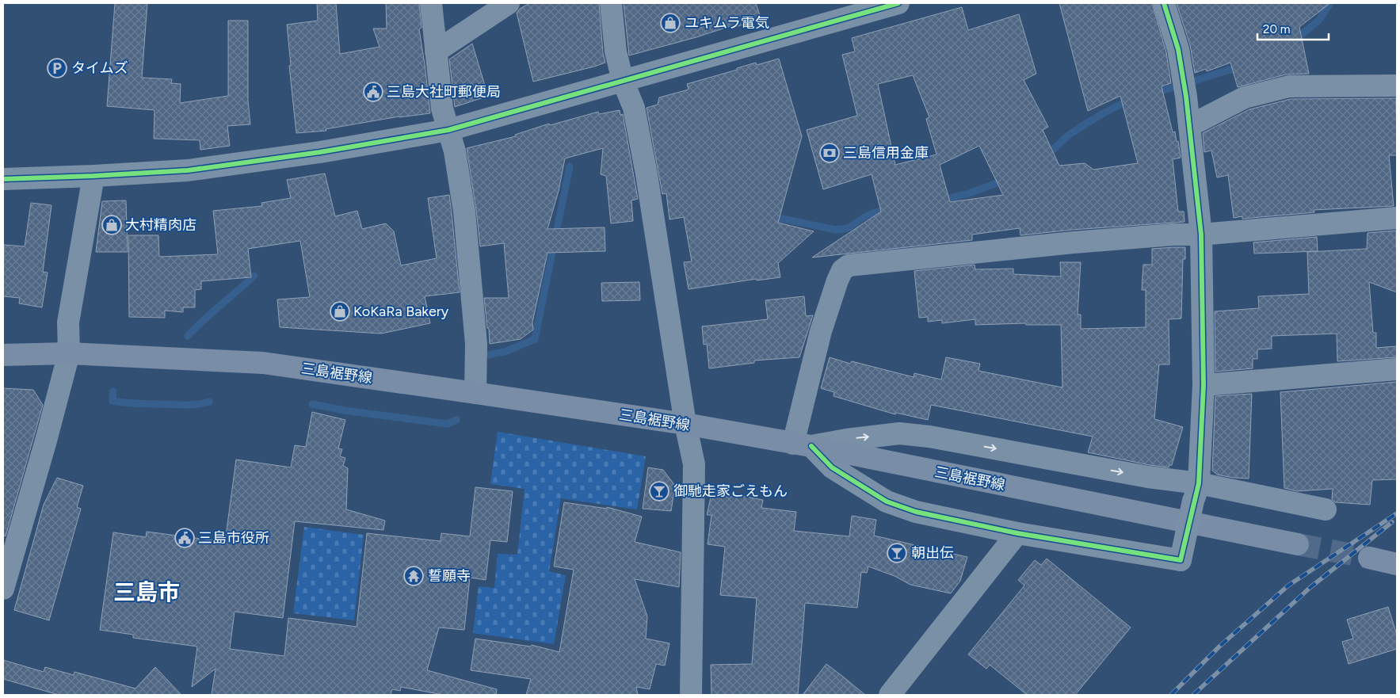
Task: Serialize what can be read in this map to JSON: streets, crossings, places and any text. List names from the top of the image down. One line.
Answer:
{"streets":{"main road":["三島裾野線"]},"districts":["三島市"],"places":{"shop":["ユキムラ電気","大村精肉店","KoKaRa Bakery"],"parking":["タイムズ"],"public building":["三島大社町郵便局","三島市役所"],"bank":["三島信用金庫"],"bar":["御馳走家ごえもん","朝出伝"],"temple":["誓願寺"]},"scale_bar":"20 m"}
